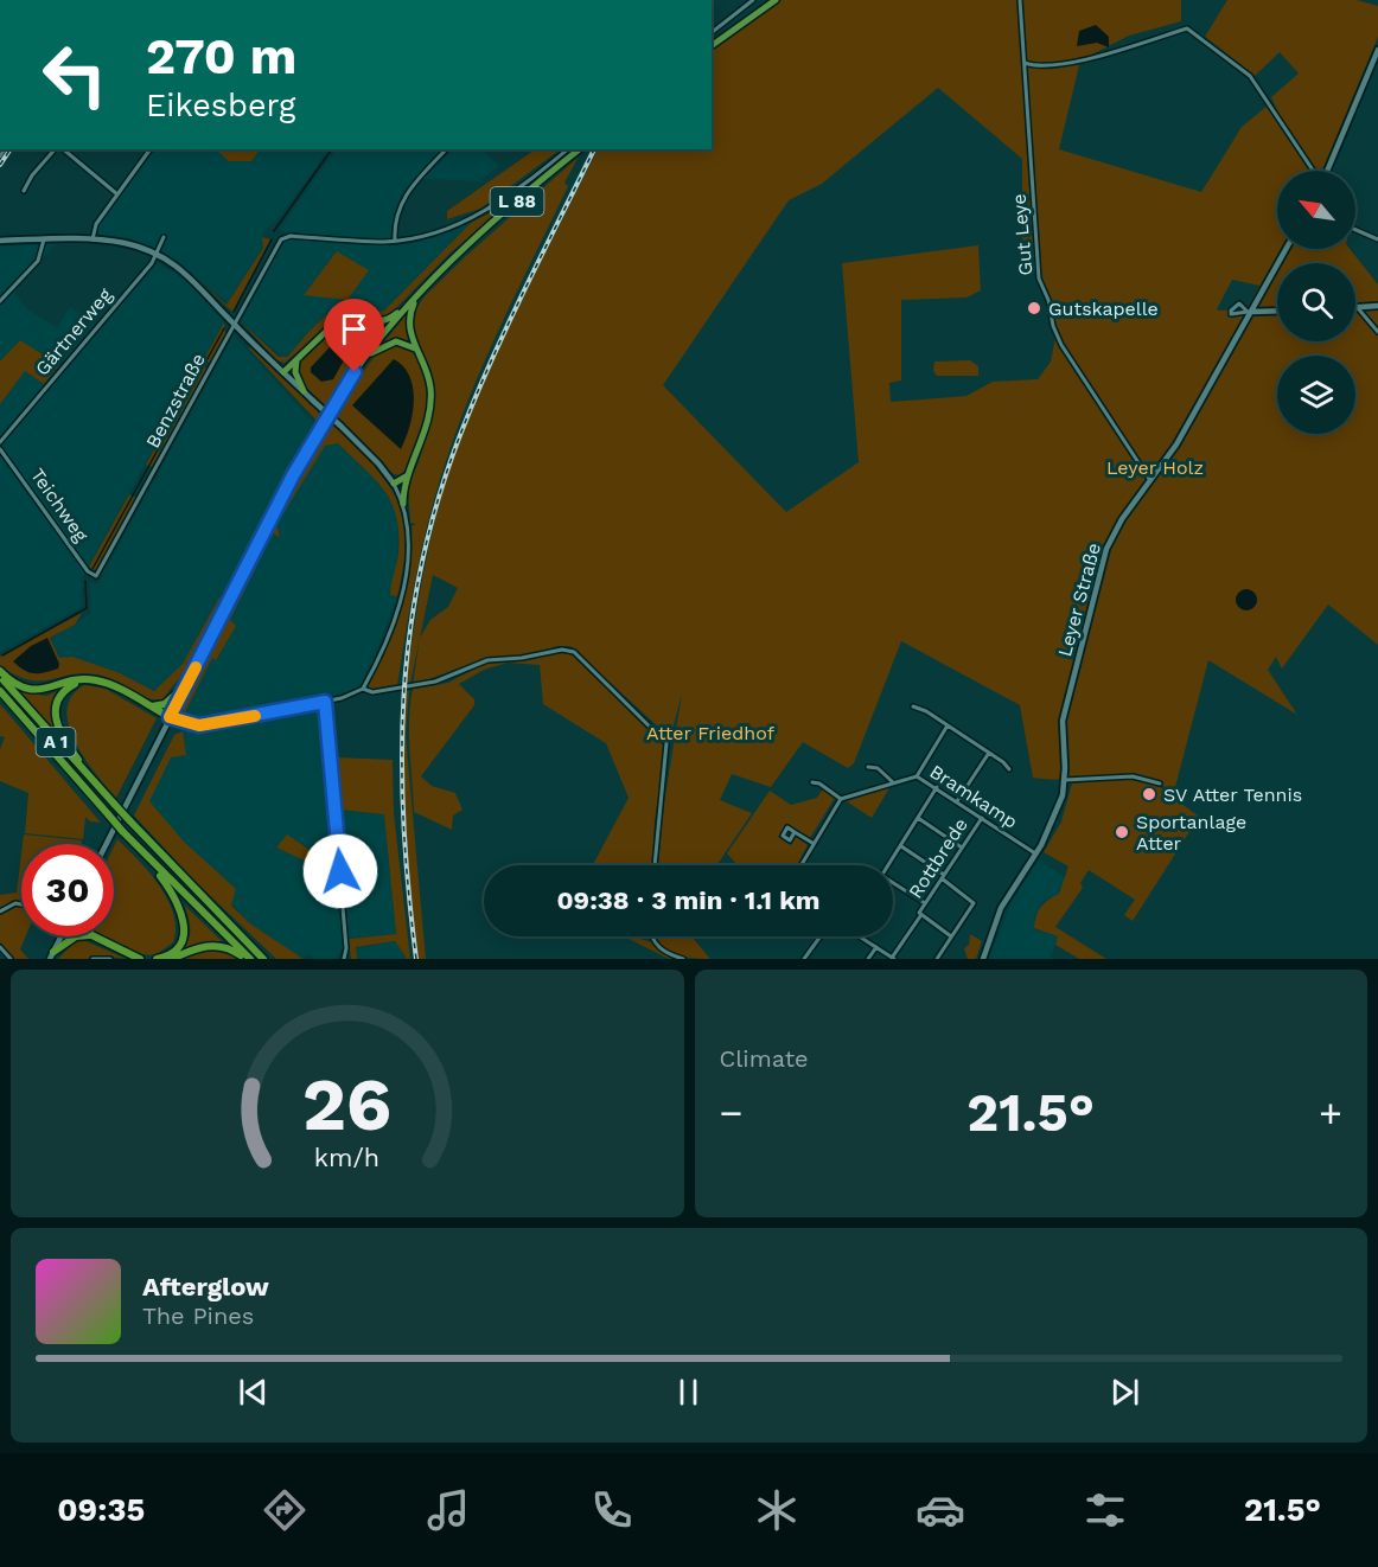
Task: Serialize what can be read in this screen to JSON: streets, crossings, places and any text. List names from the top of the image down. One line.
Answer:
{"streets":{"highway":["L 88","A 1"],"street":["Gut Leye","Gärtnerweg","Benzstraße","Teichweg","Leyer Straße","Bramkamp","Rottbrede"]},"crossings":[["Benzstraße","Teichweg"],["Leyer Straße","Bramkamp"],["Bramkamp","Rottbrede"]],"parks":["Leyer Holz","Atter Friedhof"],"places":["Gutskapelle","SV Atter Tennis","Sportanlage Atter"],"north":"top left","page":{"turn":["270 m","Eikesberg"],"limit":"30","trip":"09:38 · 3 min · 1.1 km","tile":"Climate","heat":["−","21.5°","+"],"song":["Afterglow","The Pines"],"tabs":["09:35","21.5°"],"gauge":["26","km/h"]}}
